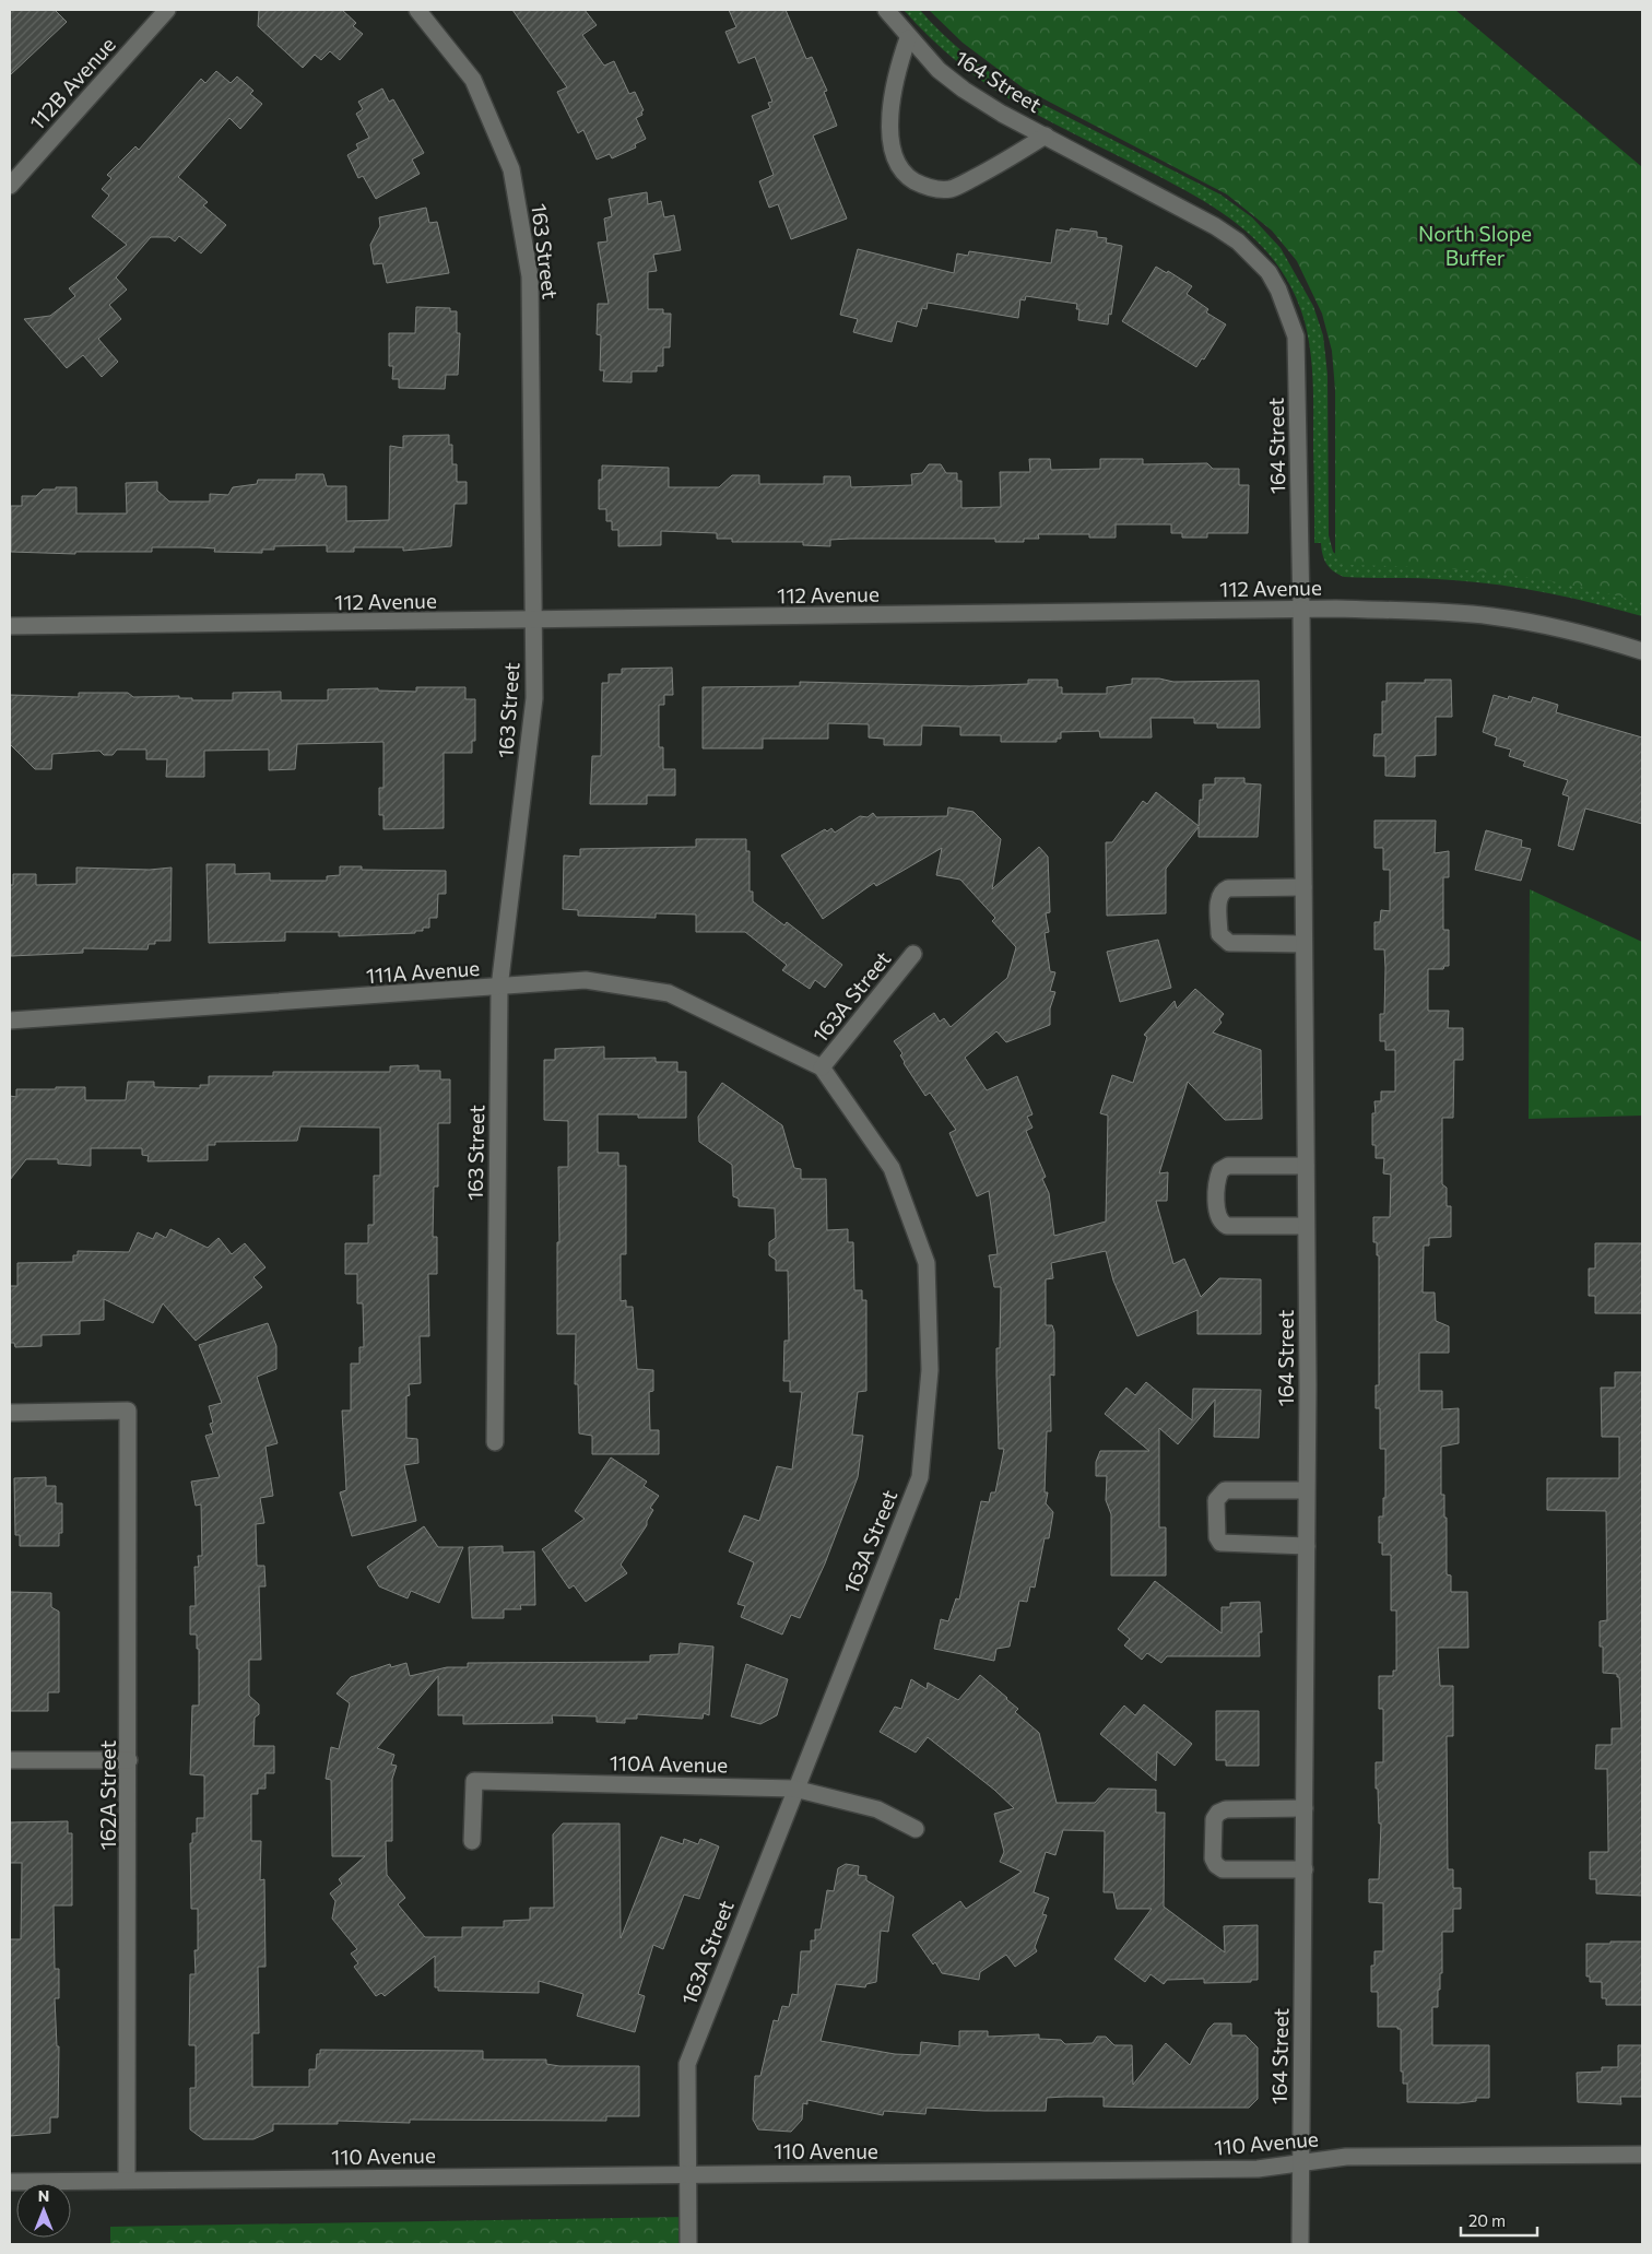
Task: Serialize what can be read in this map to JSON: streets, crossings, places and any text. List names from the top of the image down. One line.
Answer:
{"streets":{"street":["164 Street","112B Avenue","163 Street","112 Avenue","111A Avenue","163A Street","110A Avenue","162A Street","110 Avenue"]},"crossings":[["164 Street","112 Avenue"],["164 Street","110 Avenue"],["163 Street","112 Avenue"],["163 Street","111A Avenue"],["111A Avenue","163A Street"],["163A Street","110A Avenue"],["163A Street","110 Avenue"],["162A Street","110 Avenue"]],"parks":["North Slope Buffer"],"scale_bar":"20 m","north":"top"}
